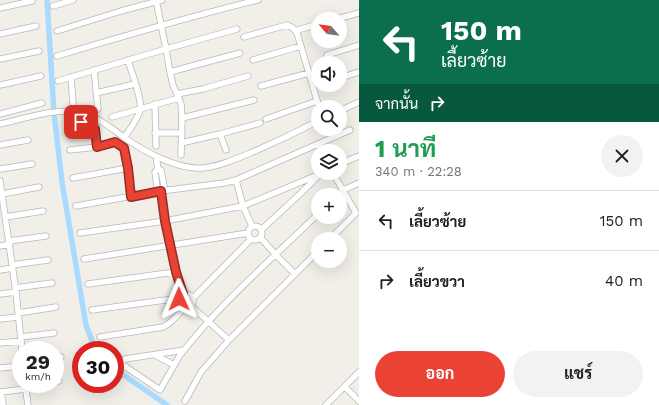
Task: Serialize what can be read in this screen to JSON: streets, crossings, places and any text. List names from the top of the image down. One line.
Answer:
{"north":"top left","page":{"turn":["150 m","เลี้ยวซ้าย"],"map_buttons":["+","−"],"then":"จากนั้น","heading":["1 นาที","340 m · 22:28"],"list":[{"name":"เลี้ยวซ้าย","value":"150 m"},{"name":"เลี้ยวขวา","value":"40 m"}],"speed":"29 km/h","limit":"30","buttons":["ออก","แชร์"]}}
